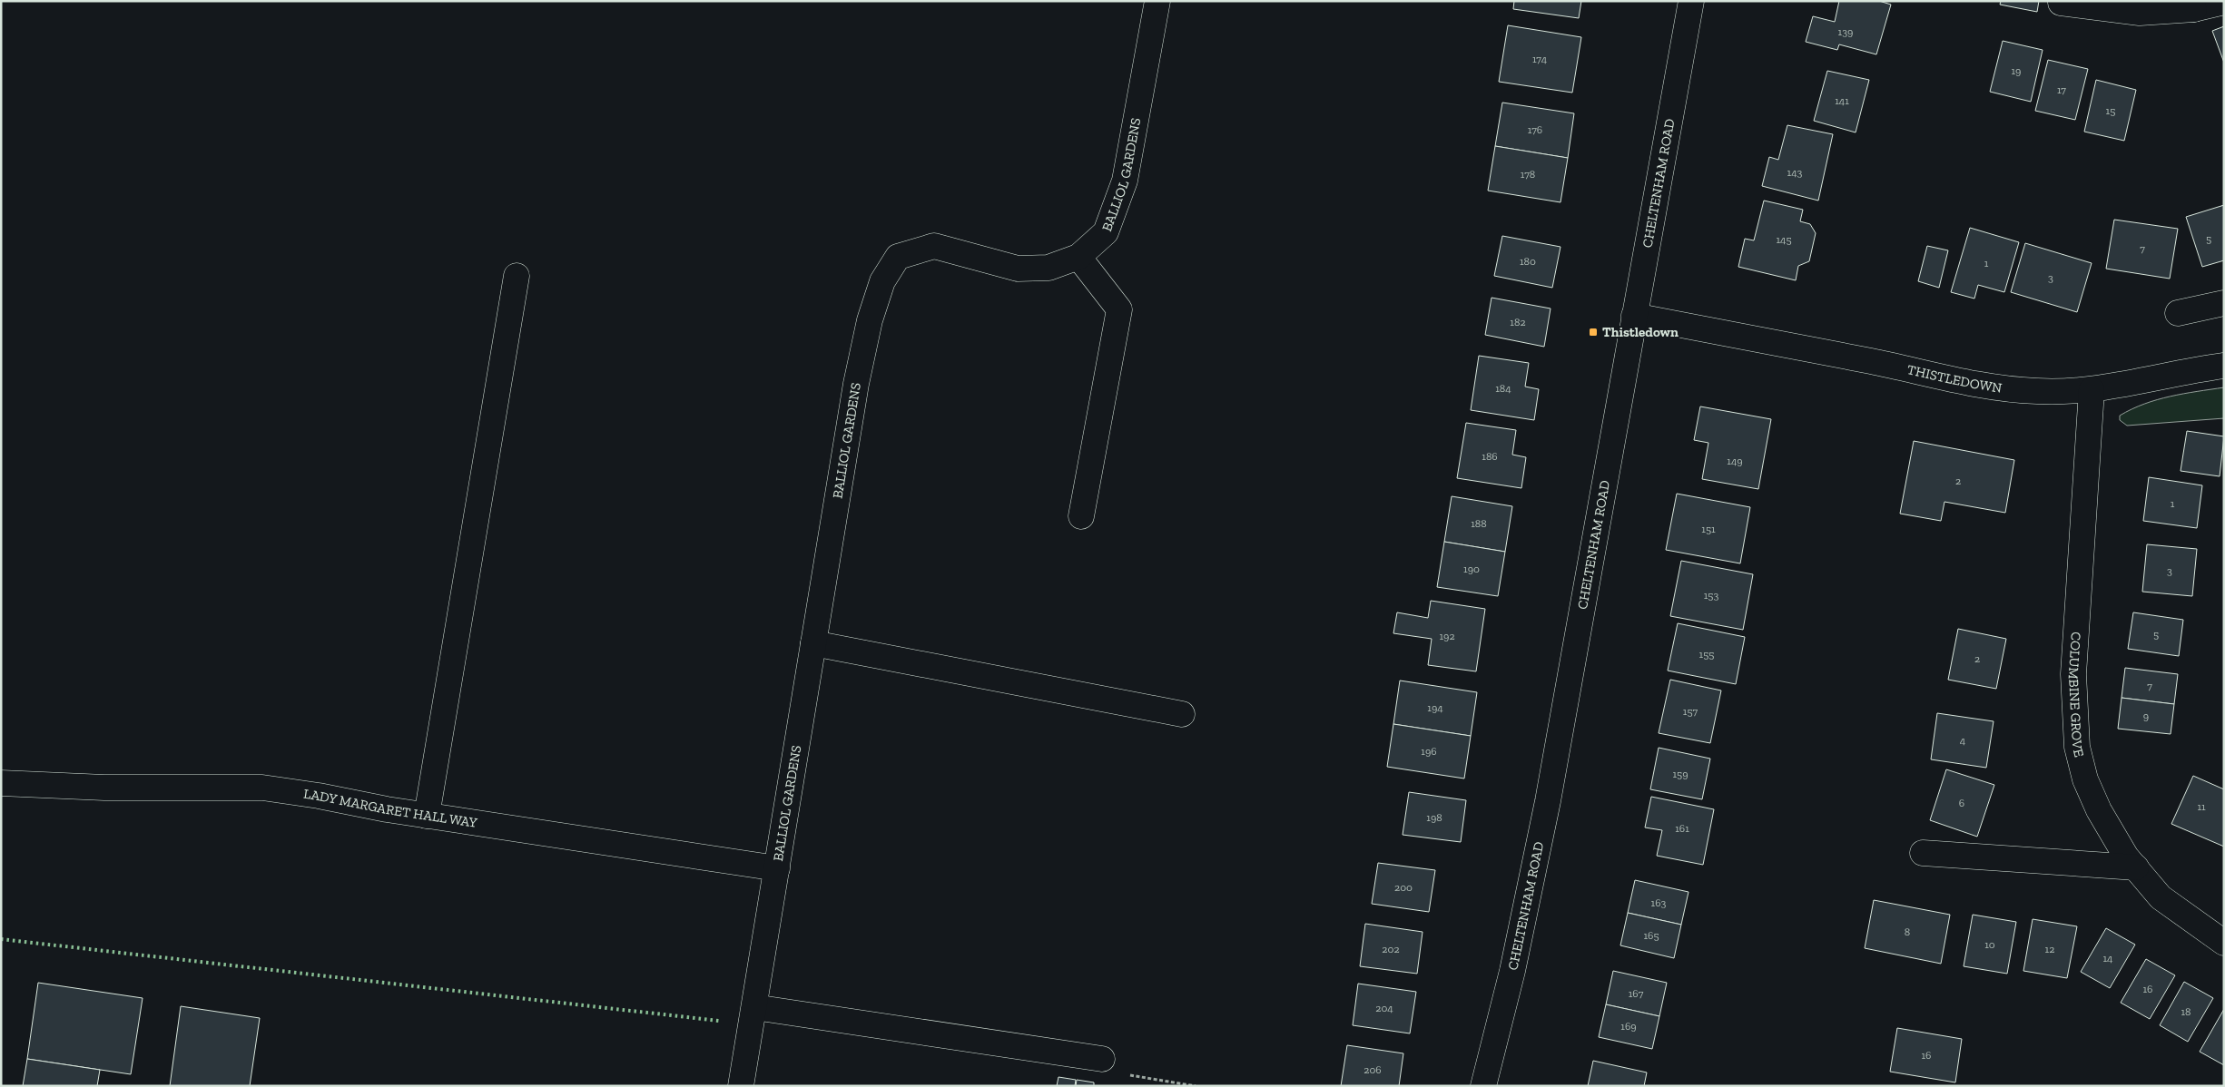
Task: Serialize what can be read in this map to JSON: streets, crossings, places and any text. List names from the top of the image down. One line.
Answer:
{"streets":{"street":["BALLIOL GARDENS","CHELTENHAM ROAD","THISTLEDOWN","COLUMBINE GROVE","LADY MARGARET HALL WAY"]},"crossings":[["BALLIOL GARDENS","LADY MARGARET HALL WAY"],["CHELTENHAM ROAD","THISTLEDOWN"],["THISTLEDOWN","COLUMBINE GROVE"]],"places":{"transit":["Thistledown"]},"house_numbers":["139","174","19","17","141","15","176","143","178","5","145","7","180","1","3","182","184","186","149","2","1","188","151","190","3","153","5","192","155","2","7","194","157","9","4","196","159","6","11","198","161","200","163","8","165","10","202","12","14","16","167","204","18","169","16","206"]}
